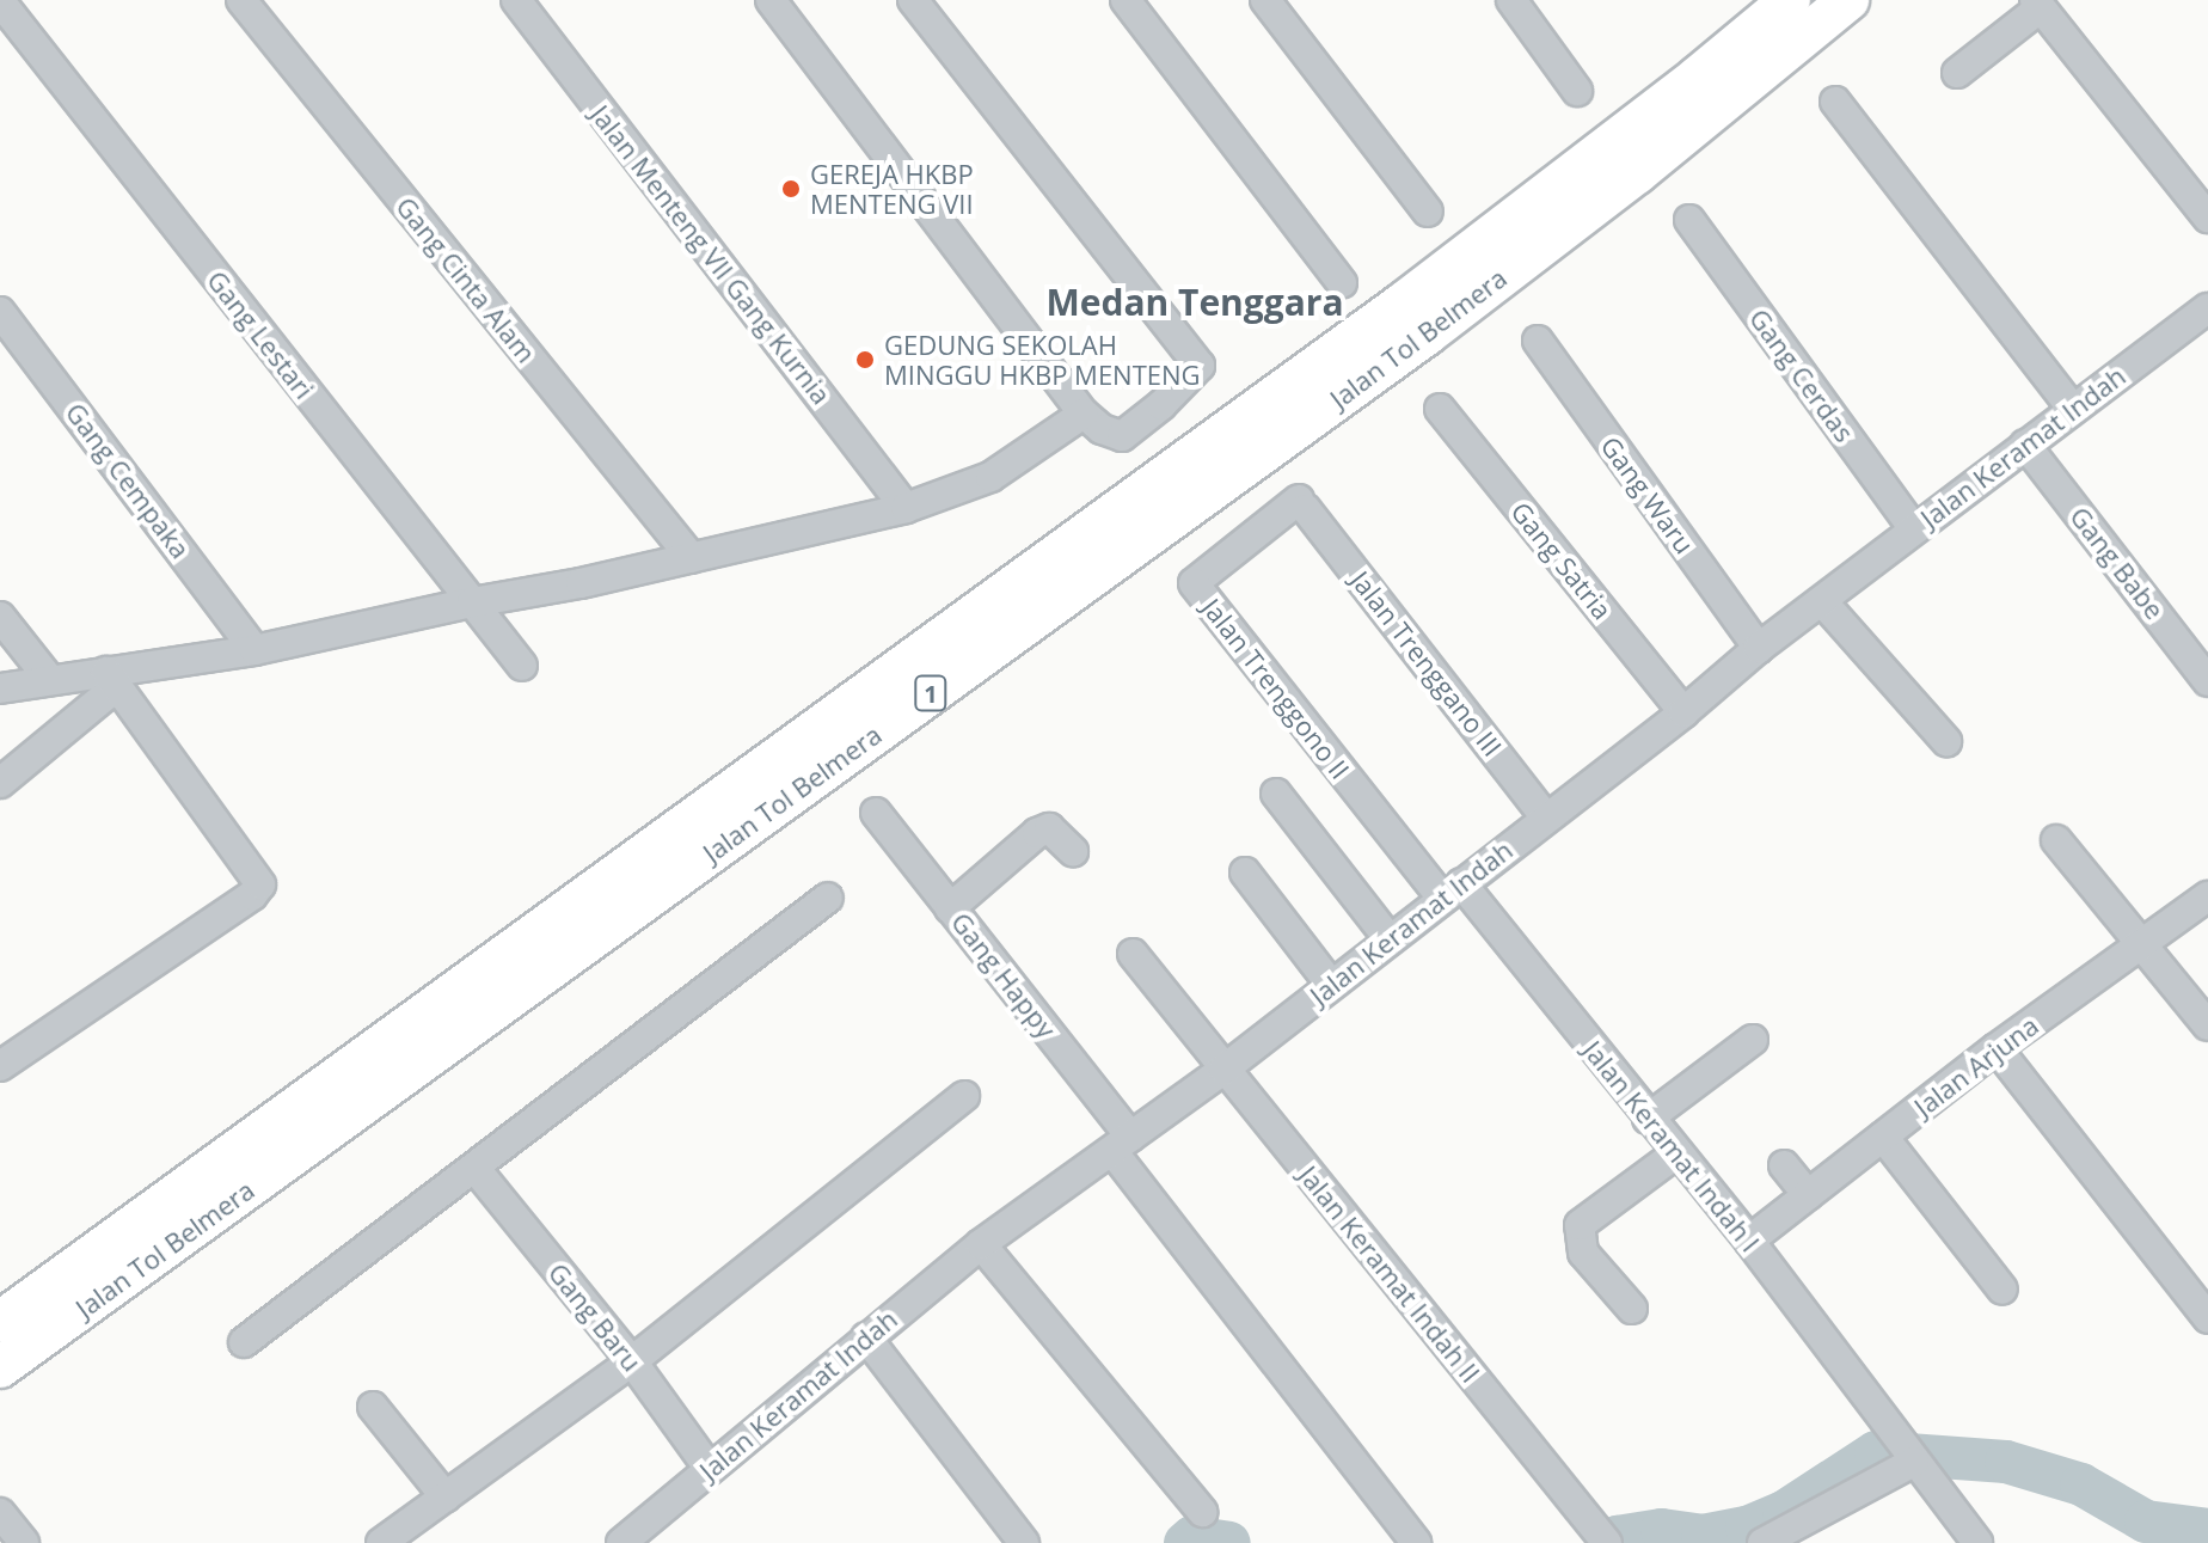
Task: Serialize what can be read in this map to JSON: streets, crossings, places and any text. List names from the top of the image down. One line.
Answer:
{"streets":{"highway":["Jalan Tol Belmera","1"],"street":["Jalan Menteng VII Gang Kurnia","Gang Cinta Alam","Gang Lestari","Gang Cerdas","Jalan Keramat Indah","Gang Cempaka","Gang Waru","Gang Satria","Gang Babe","Jalan Trenggano III","Jalan Trenggono II","Gang Happy","Jalan Arjuna","Jalan Keramat Indah I","Jalan Keramat Indah II","Gang Baru"]},"crossings":[["Gang Cerdas","Jalan Keramat Indah"],["Jalan Keramat Indah","Gang Waru"],["Jalan Keramat Indah","Gang Satria"],["Jalan Keramat Indah","Gang Babe"],["Jalan Keramat Indah","Jalan Trenggano III"],["Jalan Keramat Indah","Jalan Trenggono II"],["Jalan Keramat Indah","Gang Happy"],["Jalan Keramat Indah","Jalan Keramat Indah I"],["Jalan Keramat Indah","Jalan Keramat Indah II"],["Jalan Keramat Indah","Gang Baru"],["Jalan Trenggano III","Jalan Trenggono II"],["Jalan Trenggono II","Jalan Keramat Indah I"],["Jalan Arjuna","Jalan Keramat Indah I"]],"districts":["Medan Tenggara"],"places":["GEREJA HKBP MENTENG VII","GEDUNG SEKOLAH MINGGU HKBP MENTENG"]}
